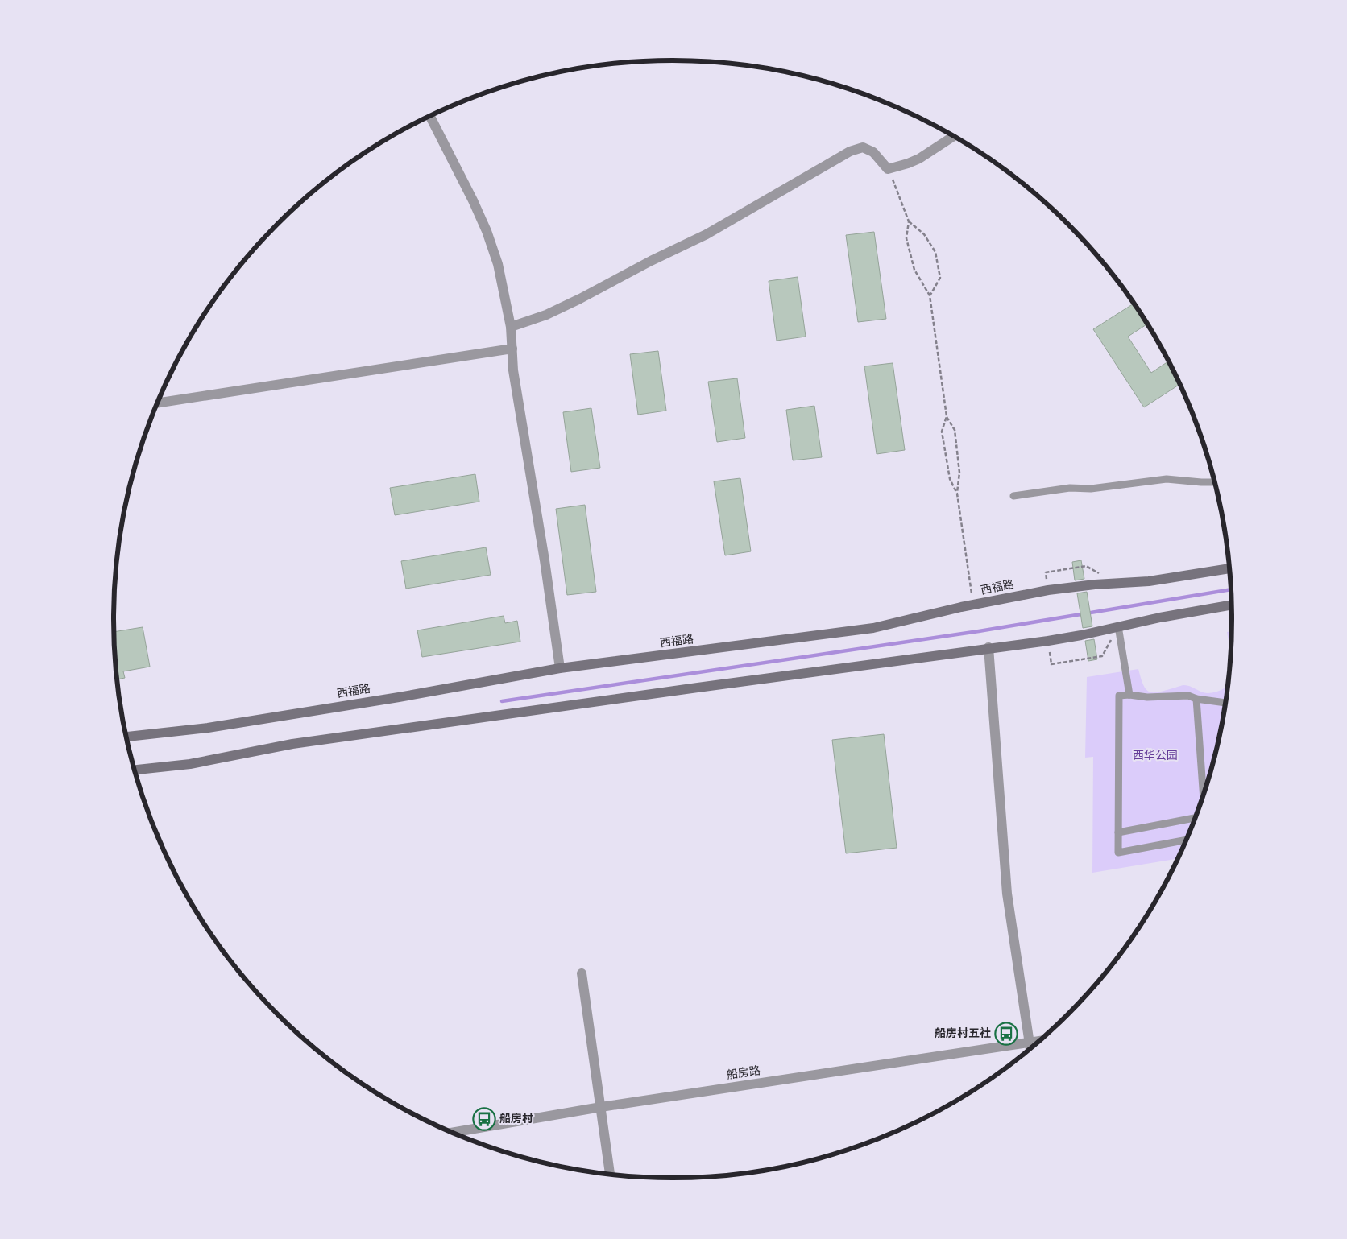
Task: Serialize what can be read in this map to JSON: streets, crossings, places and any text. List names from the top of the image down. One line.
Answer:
{"streets":{"main road":["西福路"],"street":["船房路"]},"parks":["西华公园"],"places":{"bus stop":["船房村五社","船房村"]}}
